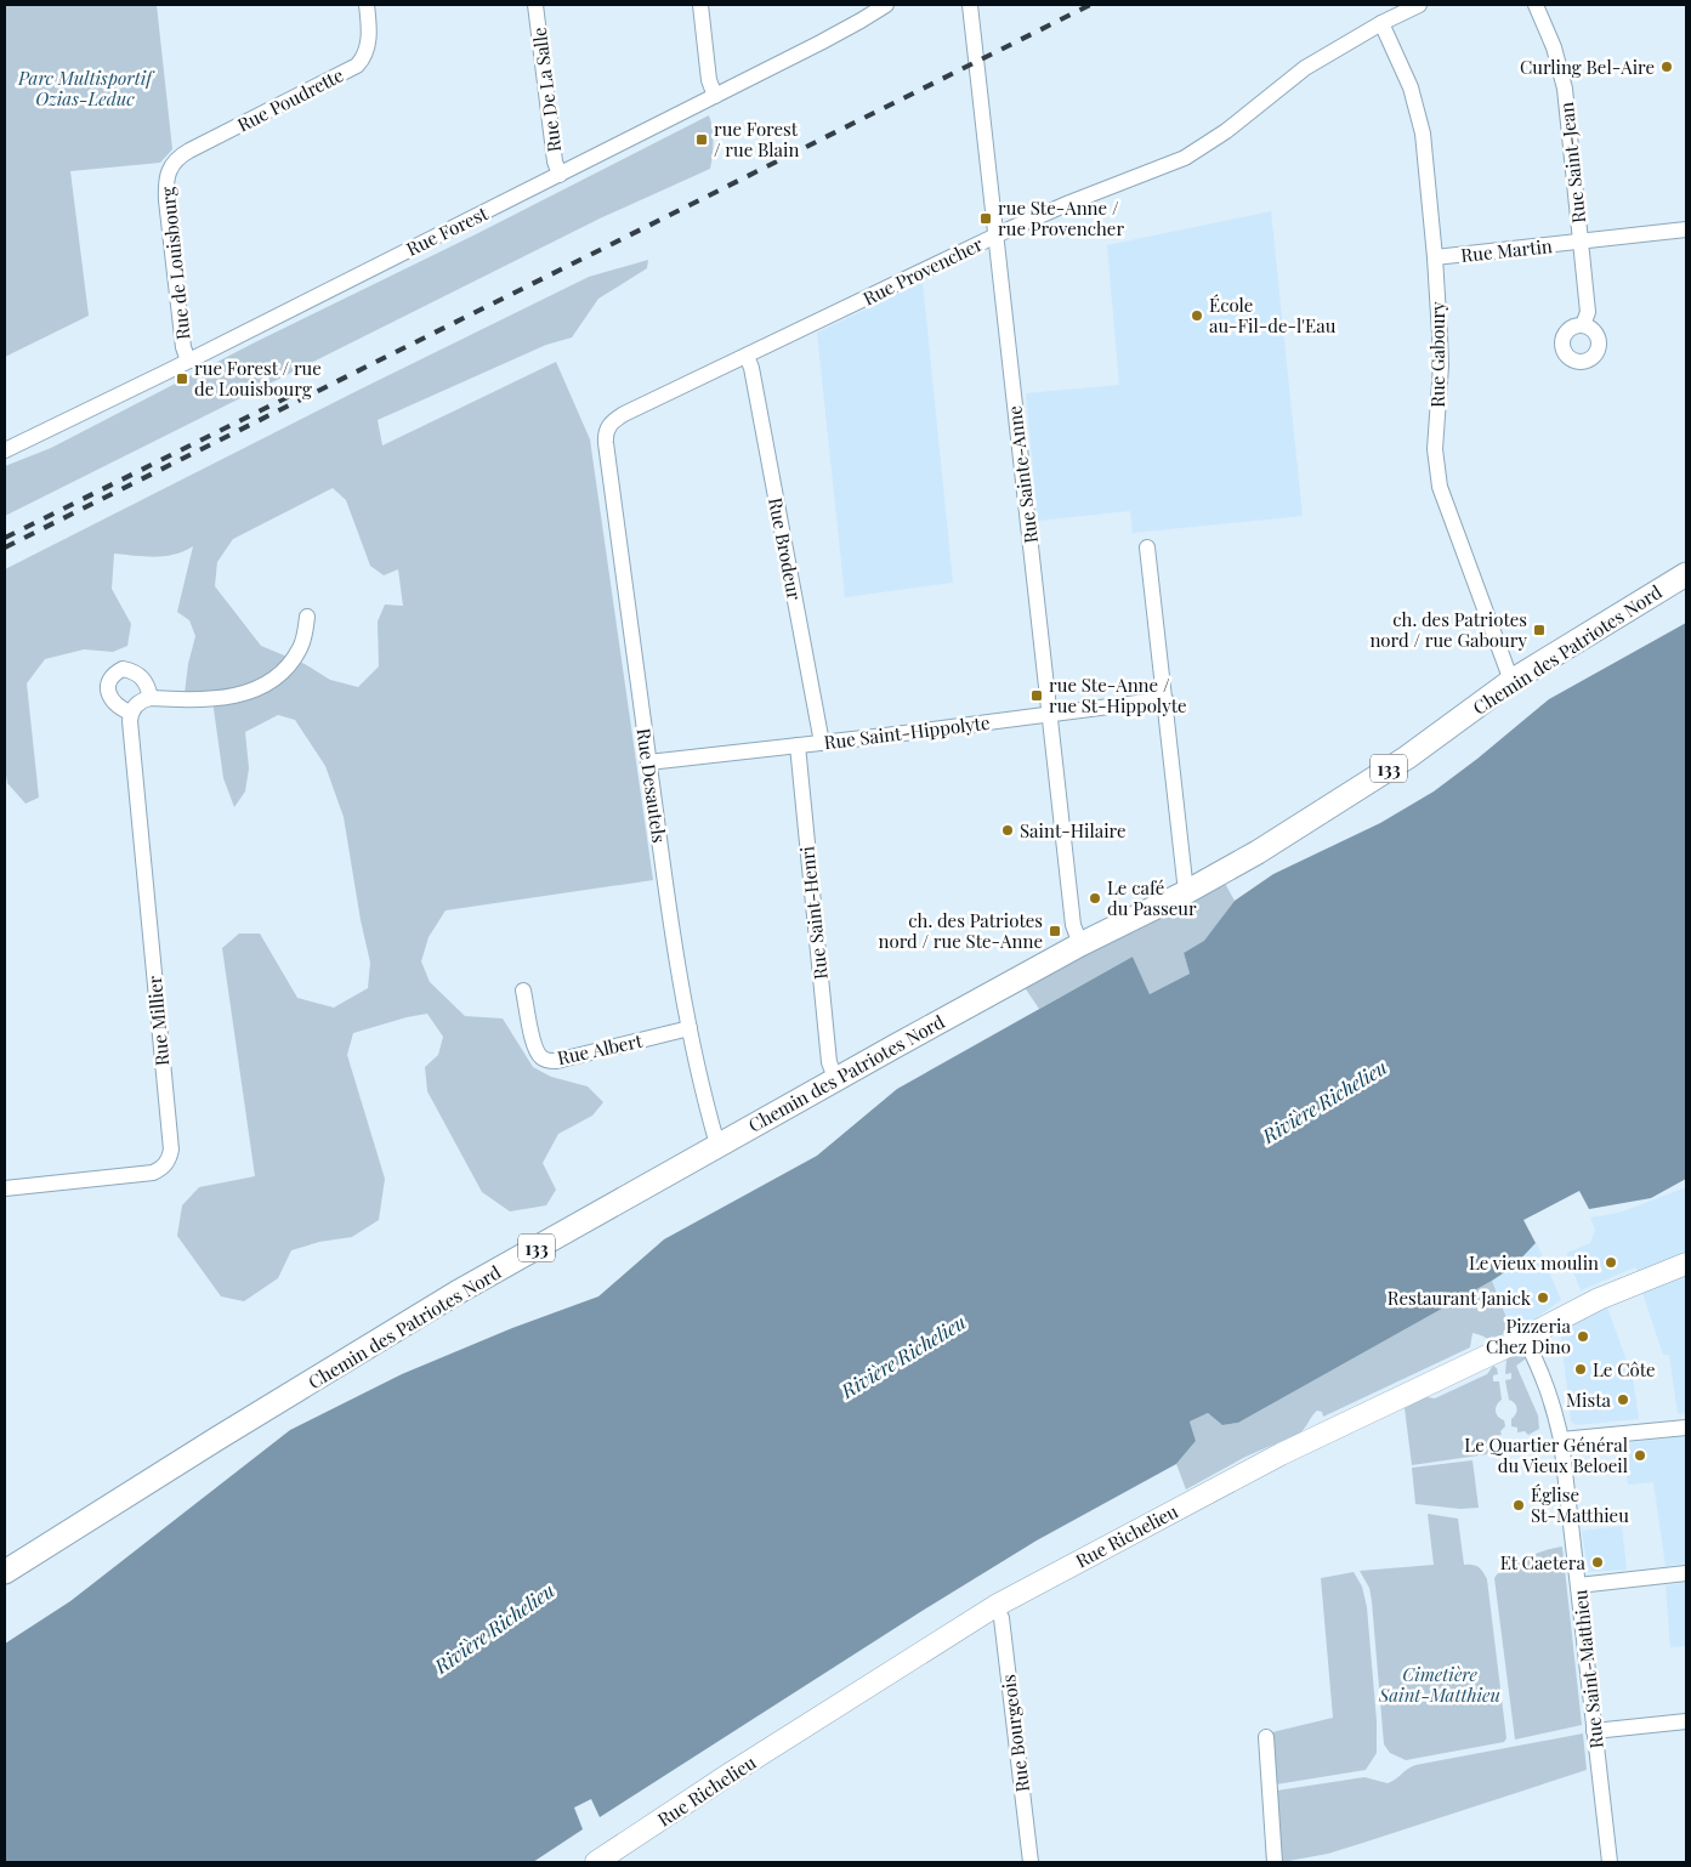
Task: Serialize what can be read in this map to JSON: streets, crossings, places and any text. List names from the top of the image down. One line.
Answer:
{"streets":{"main road":["Chemin des Patriotes Nord","133","Rue Richelieu"],"street":["Rue De La Salle","Rue Poudrette","Rue Saint-Jean","Rue Forest","Rue Martin","Rue de Louisbourg","Rue Provencher","Rue Gaboury","Rue Sainte-Anne","Rue Brodeur","Rue Saint-Hippolyte","Rue Desautels","Rue Saint-Henri","Rue Millier","Rue Albert","Rue Saint-Matthieu","Rue Bourgeois"]},"crossings":[["Rue De La Salle","Rue Forest"],["Rue Poudrette","Rue de Louisbourg"],["Rue Saint-Jean","Rue Martin"],["Rue Forest","Rue de Louisbourg"],["Rue Martin","Rue Gaboury"],["Rue Provencher","Rue Gaboury"],["Rue Provencher","Rue Sainte-Anne"],["Rue Provencher","Rue Brodeur"],["Rue Provencher","Rue Desautels"],["Rue Gaboury","Chemin des Patriotes Nord"],["Rue Sainte-Anne","Chemin des Patriotes Nord"],["Rue Sainte-Anne","Rue Saint-Hippolyte"],["Rue Brodeur","Rue Saint-Hippolyte"],["Chemin des Patriotes Nord","Rue Desautels"],["Chemin des Patriotes Nord","Rue Saint-Henri"],["Rue Saint-Hippolyte","Rue Desautels"],["Rue Saint-Hippolyte","Rue Saint-Henri"],["Rue Desautels","Rue Albert"],["Rue Richelieu","Rue Saint-Matthieu"],["Rue Richelieu","Rue Bourgeois"]],"water":["Rivière Richelieu"],"parks":["Parc Multisportif Ozias-Leduc","Cimetière Saint-Matthieu"],"places":{"other":["Curling Bel-Aire","École au-Fil-de-l'Eau","Saint-Hilaire","Le café du Passeur","Le vieux moulin","Restaurant Janick","Pizzeria Chez Dino","Le Côte","Mista","Le Quartier Général du Vieux Beloeil","Église St-Matthieu","Et Caetera"],"transit":["rue Forest / rue Blain","rue Ste-Anne / rue Provencher","rue Forest / rue de Louisbourg","ch. des Patriotes nord / rue Gaboury","rue Ste-Anne / rue St-Hippolyte","ch. des Patriotes nord / rue Ste-Anne"]}}
